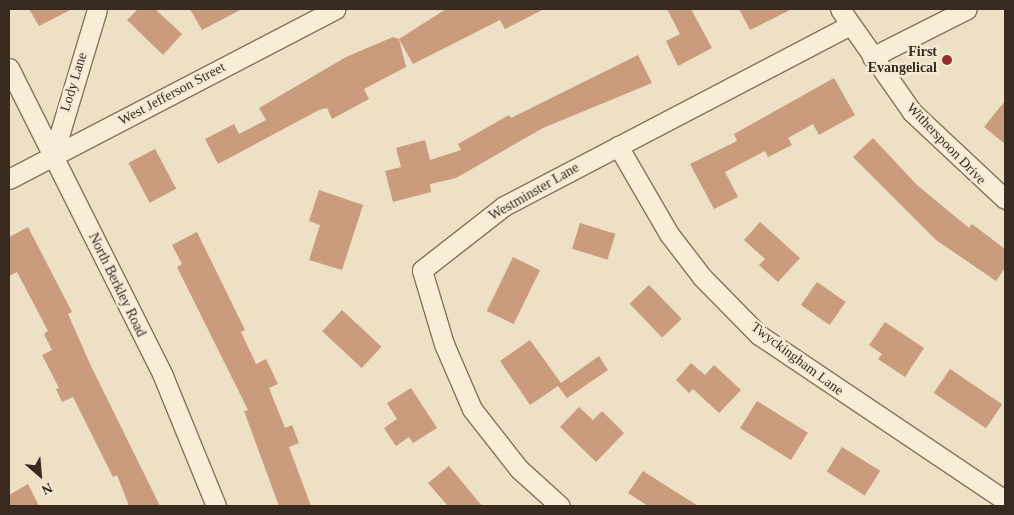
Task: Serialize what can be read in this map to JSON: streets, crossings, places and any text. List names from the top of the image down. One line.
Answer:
{"streets":{"street":["Lody Lane","West Jefferson Street","Witherspoon Drive","Westminster Lane","North Berkley Road","Twyckingham Lane"]},"crossings":[["Lody Lane","West Jefferson Street"],["Lody Lane","North Berkley Road"],["West Jefferson Street","North Berkley Road"],["Witherspoon Drive","Westminster Lane"],["Westminster Lane","Twyckingham Lane"]],"places":["First Evangelical"],"north":"bottom right"}
